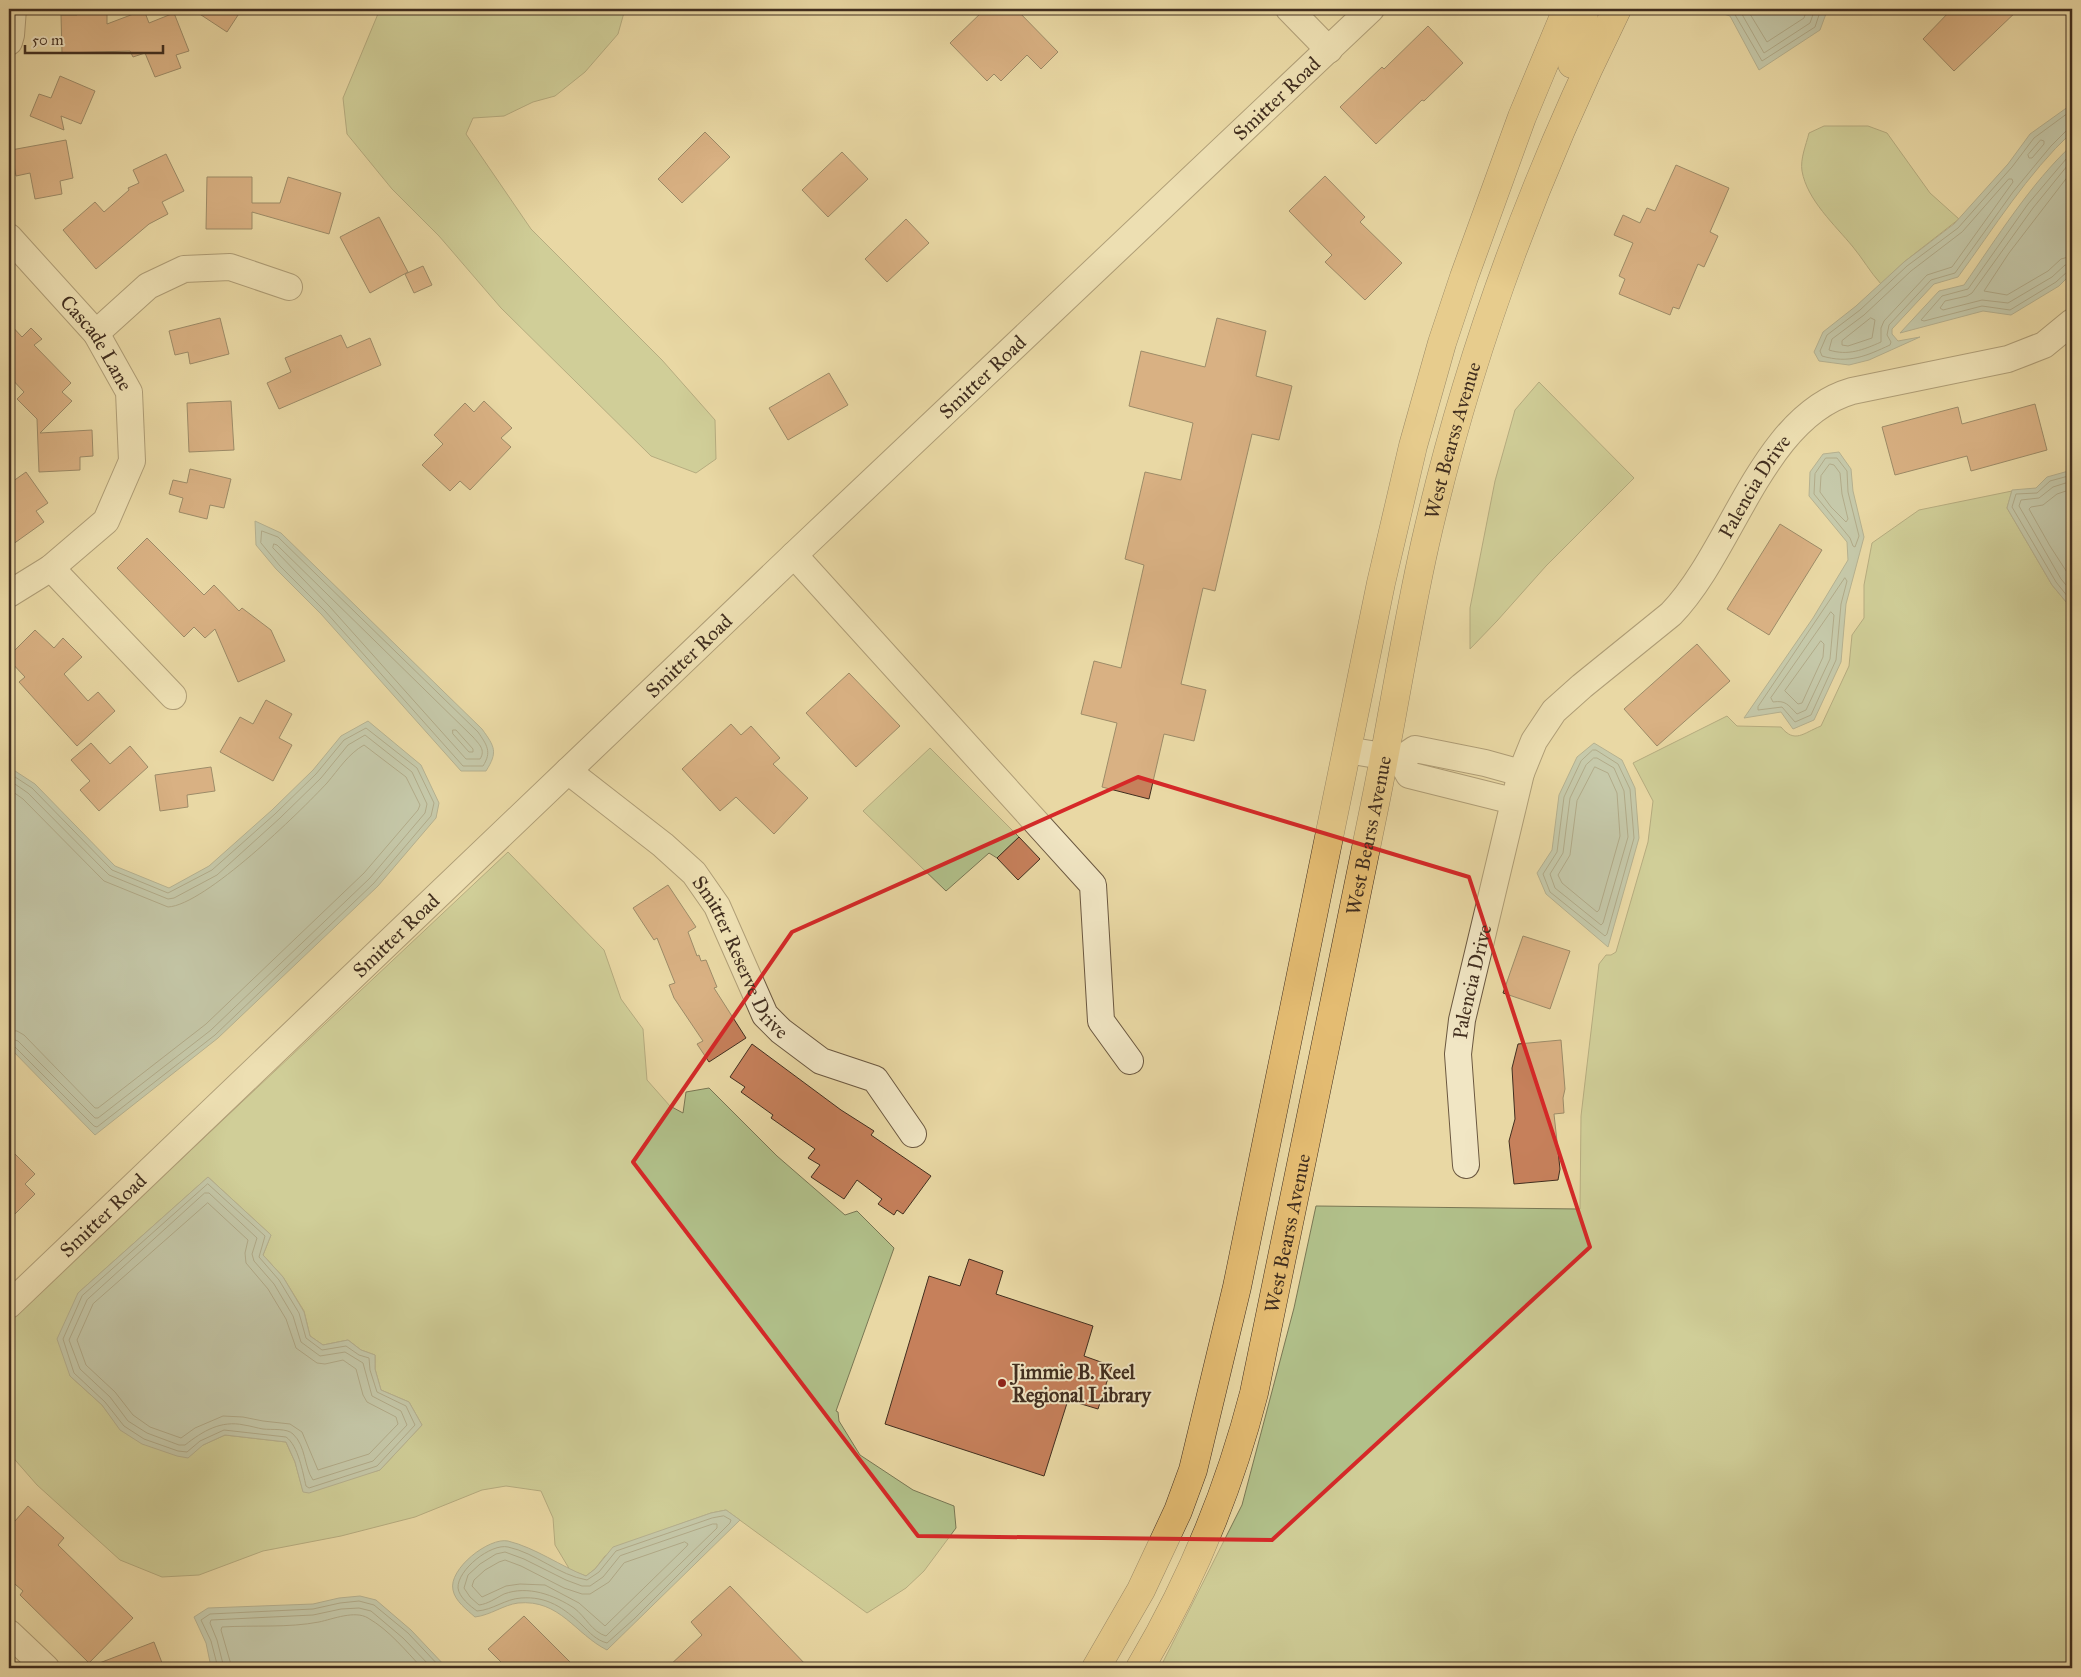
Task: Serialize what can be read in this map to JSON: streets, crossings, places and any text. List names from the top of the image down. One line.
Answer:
{"streets":{"main road":["West Bearss Avenue"],"street":["Smitter Road","Cascade Lane","Palencia Drive","Smitter Reserve Drive"]},"crossings":[["Smitter Road","Smitter Reserve Drive"]],"places":["Jimmie B. Keel Regional Library"],"scale_bar":"50 m"}
